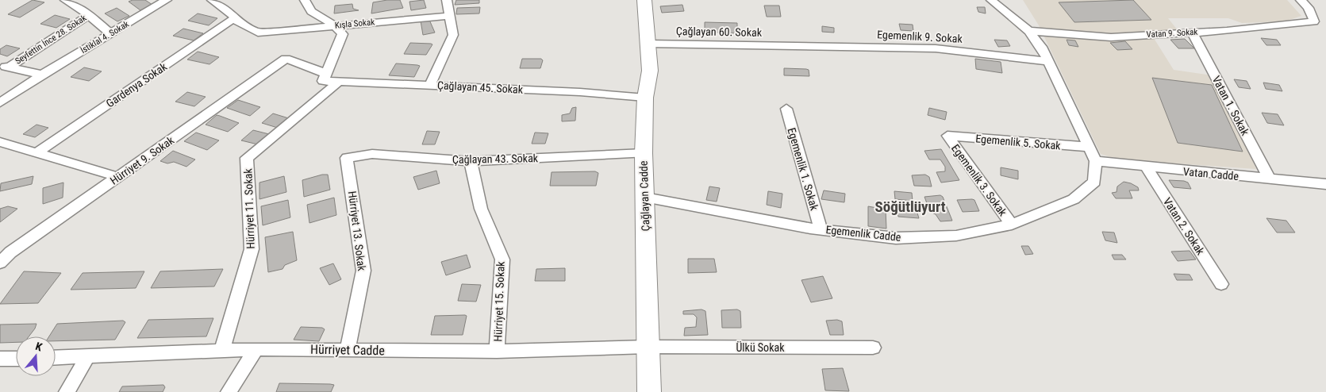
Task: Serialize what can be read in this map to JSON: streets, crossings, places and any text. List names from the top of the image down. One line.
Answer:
{"streets":{"street":["Kışla Sokak","Çağlayan 60. Sokak","Vatan 9. Sokak","Egemenlik 9. Sokak","İstiklal 4. Sokak","Seyfettin İnce 28. Sokak","Gardenya Sokak","Çağlayan 45. Sokak","Vatan 1. Sokak","Egemenlik 5. Sokak","Çağlayan 43. Sokak","Hürriyet 9. Sokak","Egemenlik 1. Sokak","Vatan Cadde","Egemenlik 3. Sokak","Çağlayan Cadde","Hürriyet 11. Sokak","Vatan 2. Sokak","Hürriyet 13. Sokak","Egemenlik Cadde","Hürriyet 15. Sokak","Ülkü Sokak","Hürriyet Cadde"]},"crossings":[["Kışla Sokak","Gardenya Sokak"],["Çağlayan 60. Sokak","Egemenlik 9. Sokak"],["Çağlayan 60. Sokak","Çağlayan Cadde"],["Vatan 9. Sokak","Vatan 1. Sokak"],["Çağlayan 45. Sokak","Hürriyet 9. Sokak"],["Çağlayan 45. Sokak","Çağlayan Cadde"],["Çağlayan 45. Sokak","Hürriyet 11. Sokak"],["Vatan 1. Sokak","Vatan Cadde"],["Egemenlik 5. Sokak","Egemenlik 3. Sokak"],["Çağlayan 43. Sokak","Çağlayan Cadde"],["Çağlayan 43. Sokak","Hürriyet 13. Sokak"],["Çağlayan 43. Sokak","Hürriyet 15. Sokak"],["Egemenlik 1. Sokak","Egemenlik Cadde"],["Vatan Cadde","Vatan 2. Sokak"],["Vatan Cadde","Egemenlik Cadde"],["Egemenlik 3. Sokak","Egemenlik Cadde"],["Çağlayan Cadde","Egemenlik Cadde"],["Çağlayan Cadde","Ülkü Sokak"],["Çağlayan Cadde","Hürriyet Cadde"],["Hürriyet 11. Sokak","Hürriyet Cadde"],["Hürriyet 13. Sokak","Hürriyet Cadde"],["Hürriyet 15. Sokak","Hürriyet Cadde"],["Ülkü Sokak","Hürriyet Cadde"]],"districts":["Söğütlüyurt"],"north":"top"}
